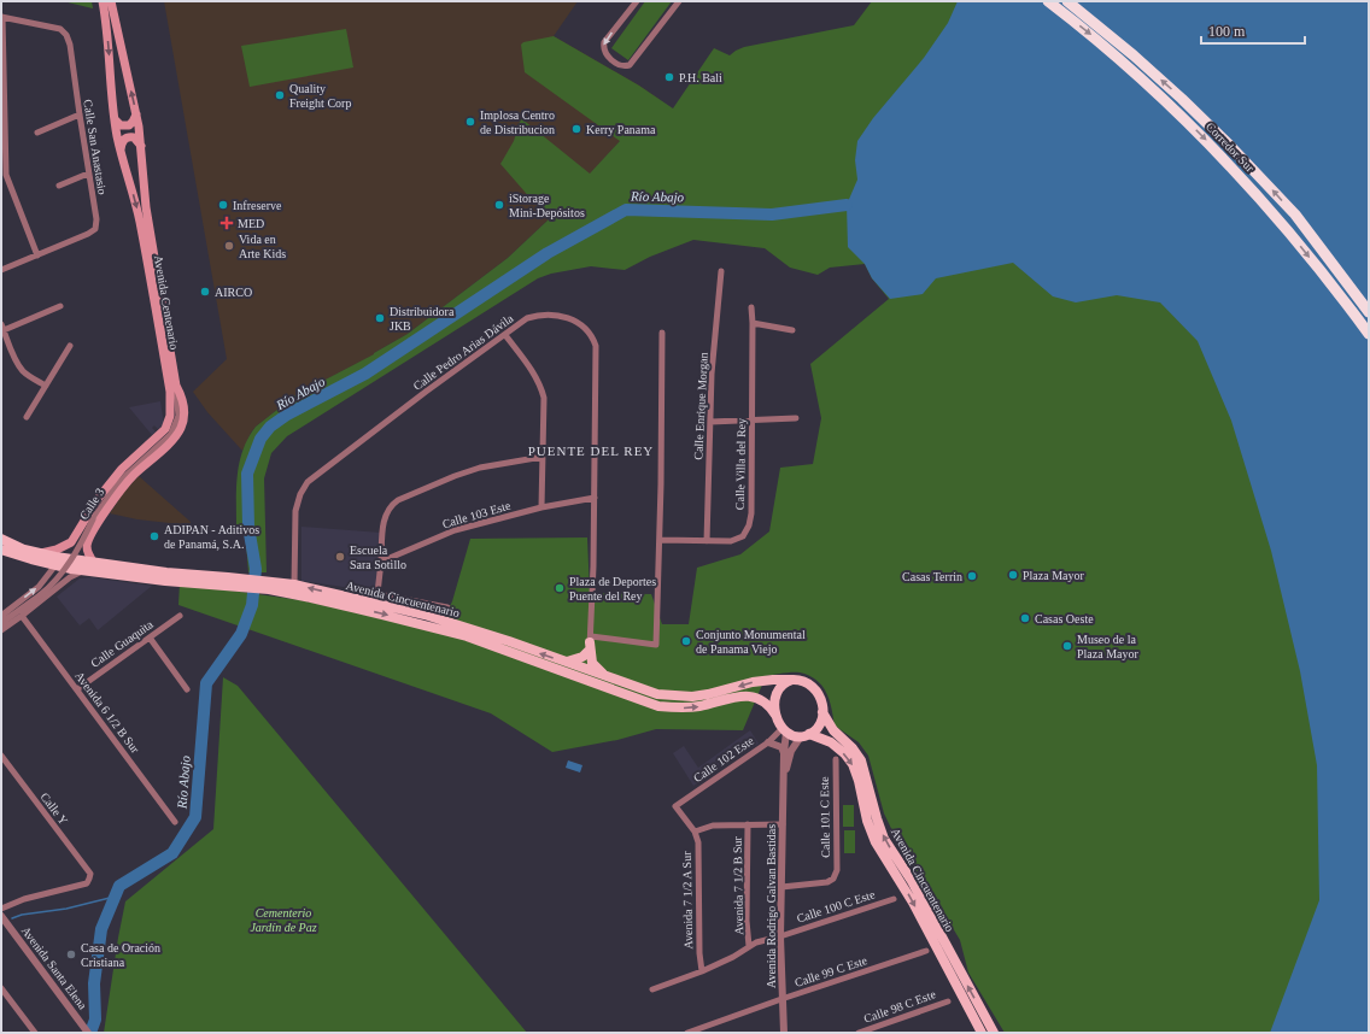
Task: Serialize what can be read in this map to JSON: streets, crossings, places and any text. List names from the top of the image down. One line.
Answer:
{"streets":{"highway":["Corredor Sur"],"main road":["Avenida Centenario","Avenida Cincuentenario"],"street":["Calle San Anastasio","Calle Pedro Arias Dávila","Calle Enrique Morgan","Calle Villa del Rey","Calle 3","Calle 103 Este","Calle Guaquita","Avenida 6 1/2 B Sur","Calle 102 Este","Calle Y","Calle 101 C Este","Avenida 7 1/2 B Sur","Avenida 7 1/2 A Sur","Avenida Rodrigo Galvan Bastidas","Calle 100 C Este","Avenida Santa Elena","Calle 99 C Este","Calle 98 C Este"]},"crossings":[["Avenida Centenario","Calle 3"],["Calle Pedro Arias Dávila","Calle 103 Este"],["Calle Pedro Arias Dávila","Avenida Cincuentenario"],["Calle Enrique Morgan","Calle Villa del Rey"],["Avenida Cincuentenario","Calle 102 Este"],["Avenida Cincuentenario","Avenida Rodrigo Galvan Bastidas"],["Calle Guaquita","Avenida 6 1/2 B Sur"],["Calle 102 Este","Avenida 7 1/2 A Sur"],["Calle 102 Este","Avenida Rodrigo Galvan Bastidas"],["Calle 101 C Este","Avenida Rodrigo Galvan Bastidas"],["Avenida 7 1/2 B Sur","Calle 100 C Este"],["Avenida 7 1/2 A Sur","Calle 100 C Este"],["Avenida Rodrigo Galvan Bastidas","Calle 100 C Este"],["Avenida Rodrigo Galvan Bastidas","Calle 99 C Este"]],"districts":["PUENTE DEL REY"],"water":["Río Abajo"],"parks":["Cementerio Jardín de Paz"],"places":{"other":["P.H. Bali","Quality Freight Corp","Implosa Centro de Distribucion","Kerry Panama","Infreserve","iStorage Mini-Depósitos","Vida en Arte Kids","AIRCO","Distribuidora JKB","ADIPAN - Aditivos de Panamá, S.A.","Escuela Sara Sotillo","Plaza Mayor","Casas Terrin","Plaza de Deportes Puente del Rey","Casas Oeste","Conjunto Monumental de Panama Viejo","Museo de la Plaza Mayor","Casa de Oración Cristiana"],"health":["MED"]},"scale_bar":"100 m"}
